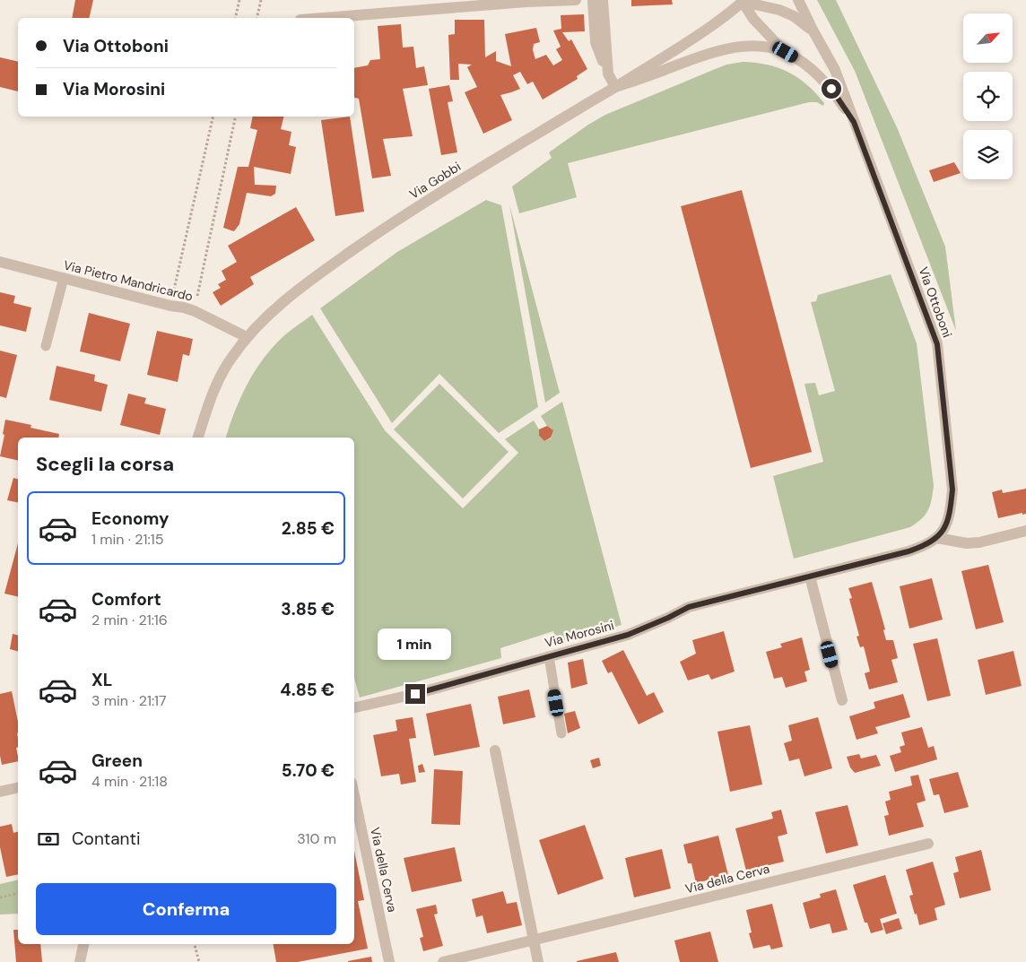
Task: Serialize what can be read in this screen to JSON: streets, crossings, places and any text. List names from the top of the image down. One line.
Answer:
{"streets":{"street":["Via Gobbi","Via Pietro Mandricardo","Via Ottoboni","Via Morosini","Via della Cerva"]},"crossings":[["Via Gobbi","Via Pietro Mandricardo"],["Via Gobbi","Via Ottoboni"],["Via Ottoboni","Via Morosini"]],"north":"top right","page":{"banner":["Via Ottoboni","Via Morosini"],"heading":"Scegli la corsa","list":[{"name":"Economy","note":"1 min · 21:15","value":"2.85 €"},{"name":"Comfort","note":"2 min · 21:16","value":"3.85 €"},{"name":"XL","note":"3 min · 21:17","value":"4.85 €"},{"name":"Green","note":"4 min · 21:18","value":"5.70 €"}],"bubble":"1 min","pay":["Contanti","310 m"],"buttons":"Conferma"}}
